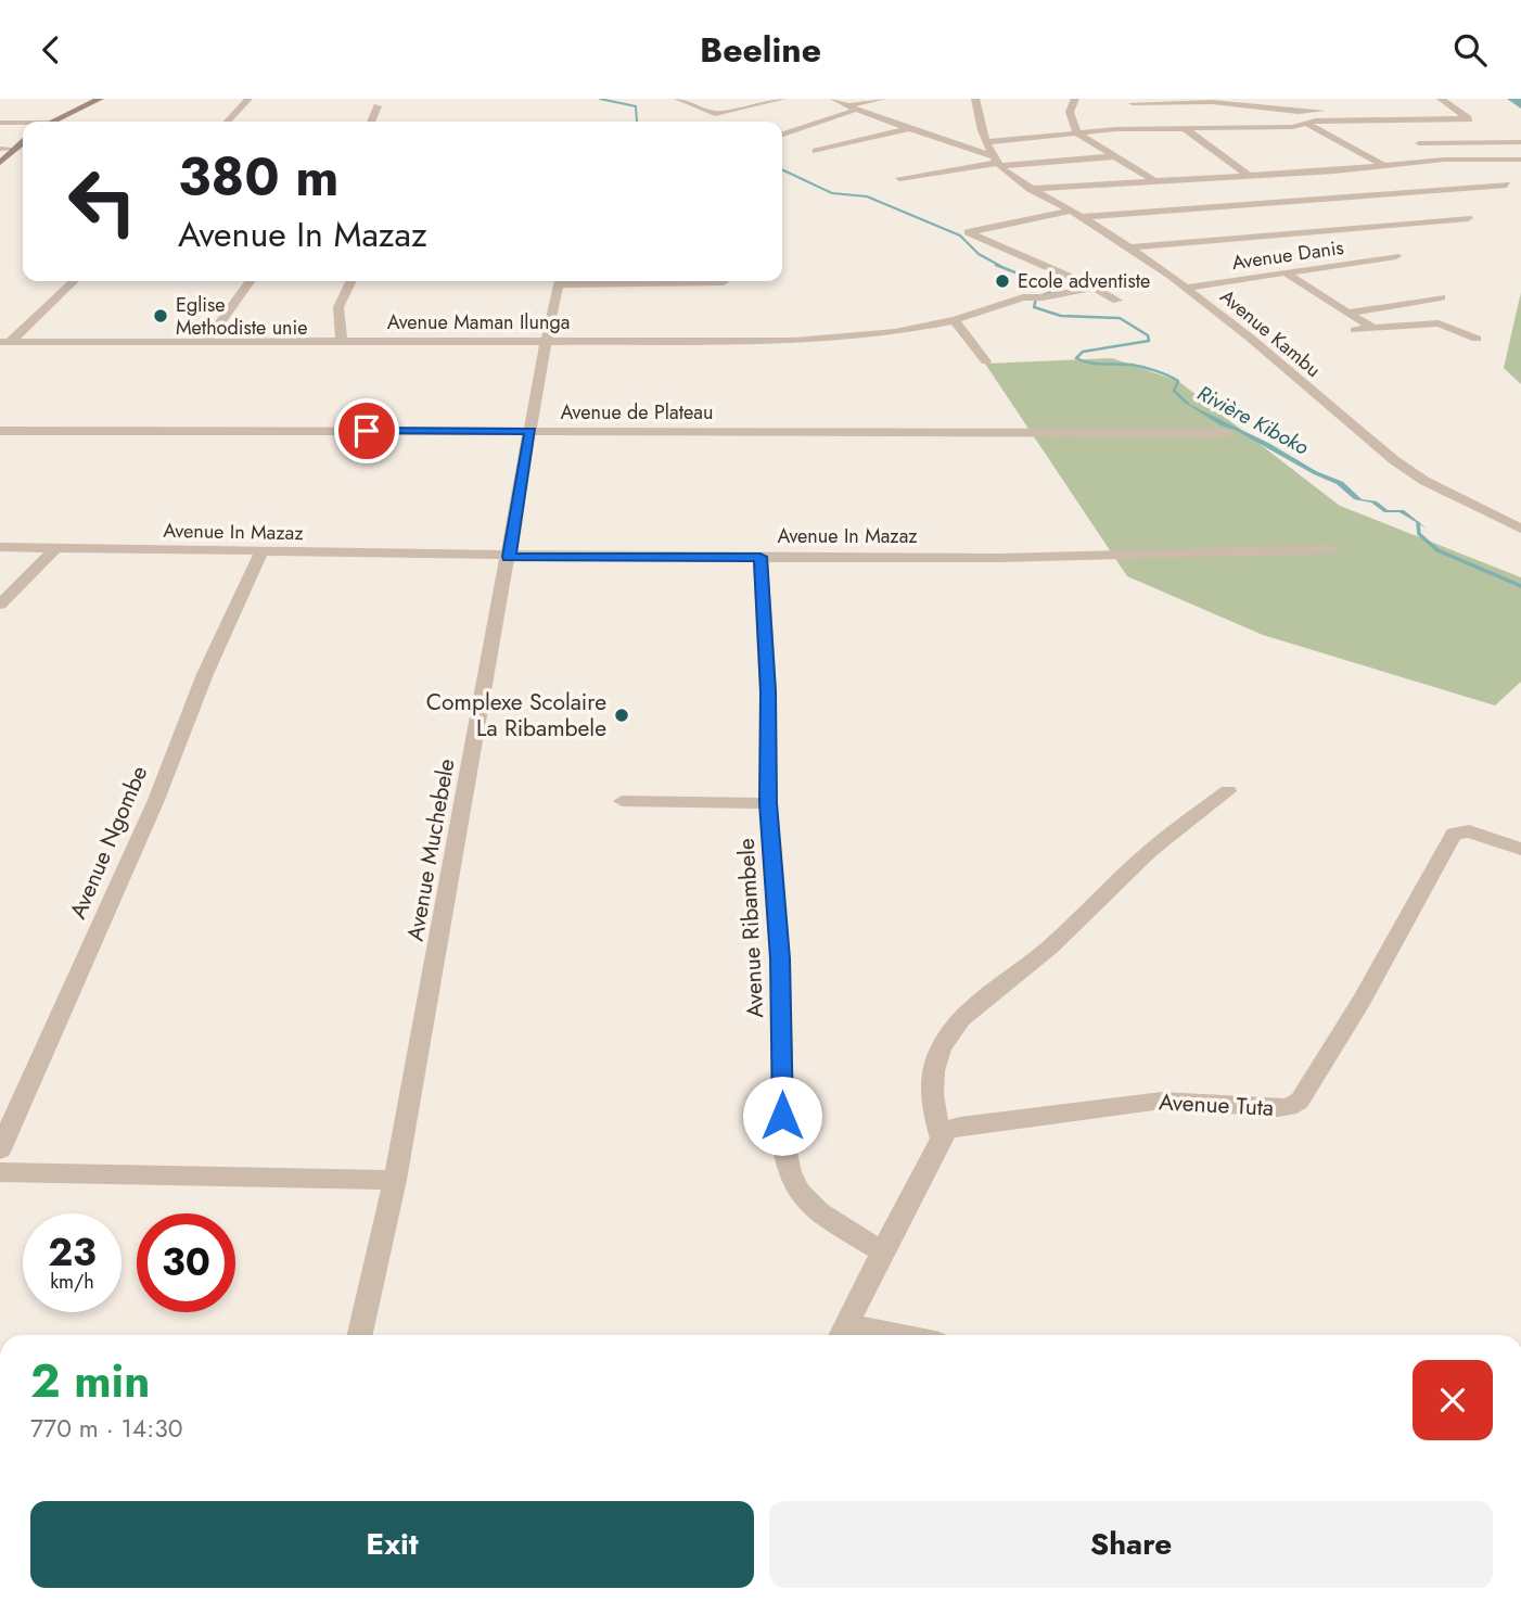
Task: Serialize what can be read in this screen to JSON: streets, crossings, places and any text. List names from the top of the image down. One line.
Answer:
{"streets":{"street":["Avenue Danis","Avenue Maman Ilunga","Avenue Kambu","Avenue de Plateau","Avenue In Mazaz","Avenue Ngombe","Avenue Muchebele","Avenue Ribambele","Avenue Tuta"]},"crossings":[["Avenue Danis","Avenue Kambu"],["Avenue Maman Ilunga","Avenue Muchebele"],["Avenue de Plateau","Avenue Muchebele"],["Avenue In Mazaz","Avenue Ngombe"],["Avenue In Mazaz","Avenue Muchebele"],["Avenue In Mazaz","Avenue Ribambele"]],"water":["Rivière Kiboko"],"places":["Ecole adventiste","Eglise Methodiste unie","Complexe Scolaire La Ribambele"],"page":{"header":"Beeline","turn":["380 m","Avenue In Mazaz"],"speed":"23 km/h","limit":"30","heading":["2 min","770 m · 14:30"],"buttons":["Exit","Share"]}}
